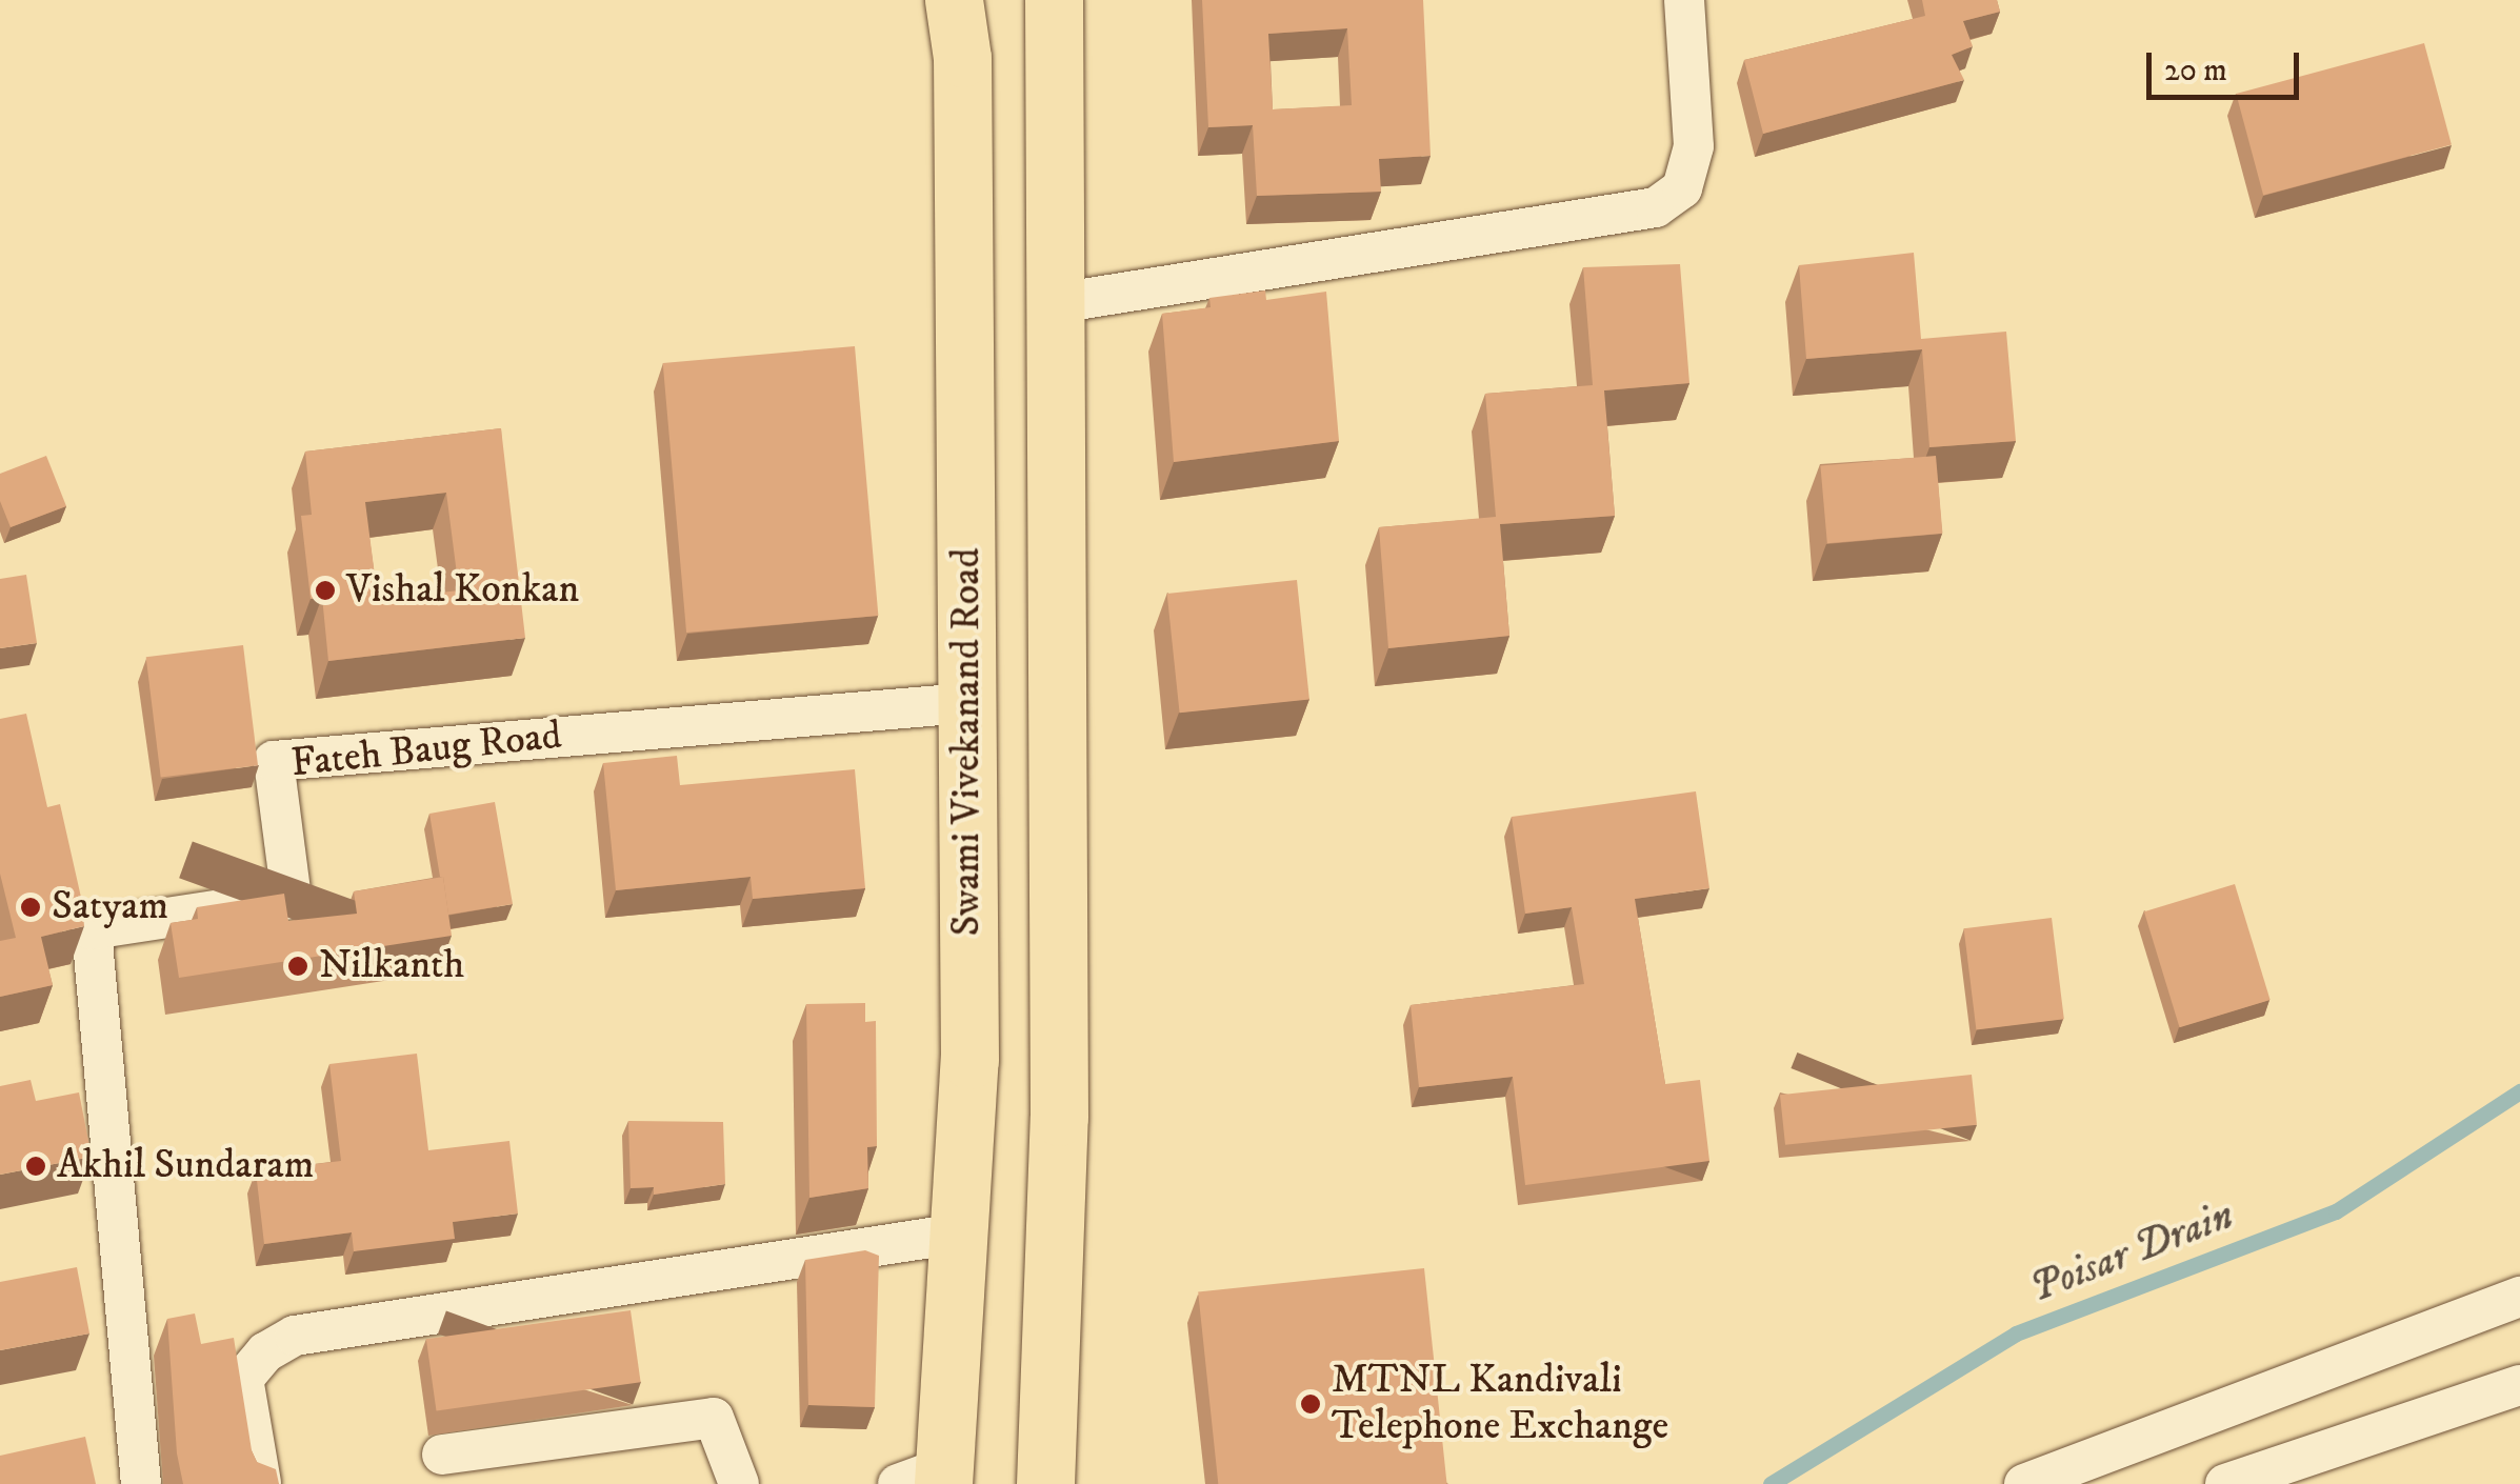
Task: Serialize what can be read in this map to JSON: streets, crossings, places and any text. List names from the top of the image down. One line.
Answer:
{"streets":{"main road":["Swami Vivekanand Road"],"street":["Fateh Baug Road"]},"crossings":[["Swami Vivekanand Road","Fateh Baug Road"]],"water":["Poisar Drain"],"places":["Vishal Konkan","Satyam","Nilkanth","Akhil Sundaram","MTNL Kandivali Telephone Exchange"],"scale_bar":"20 m"}
